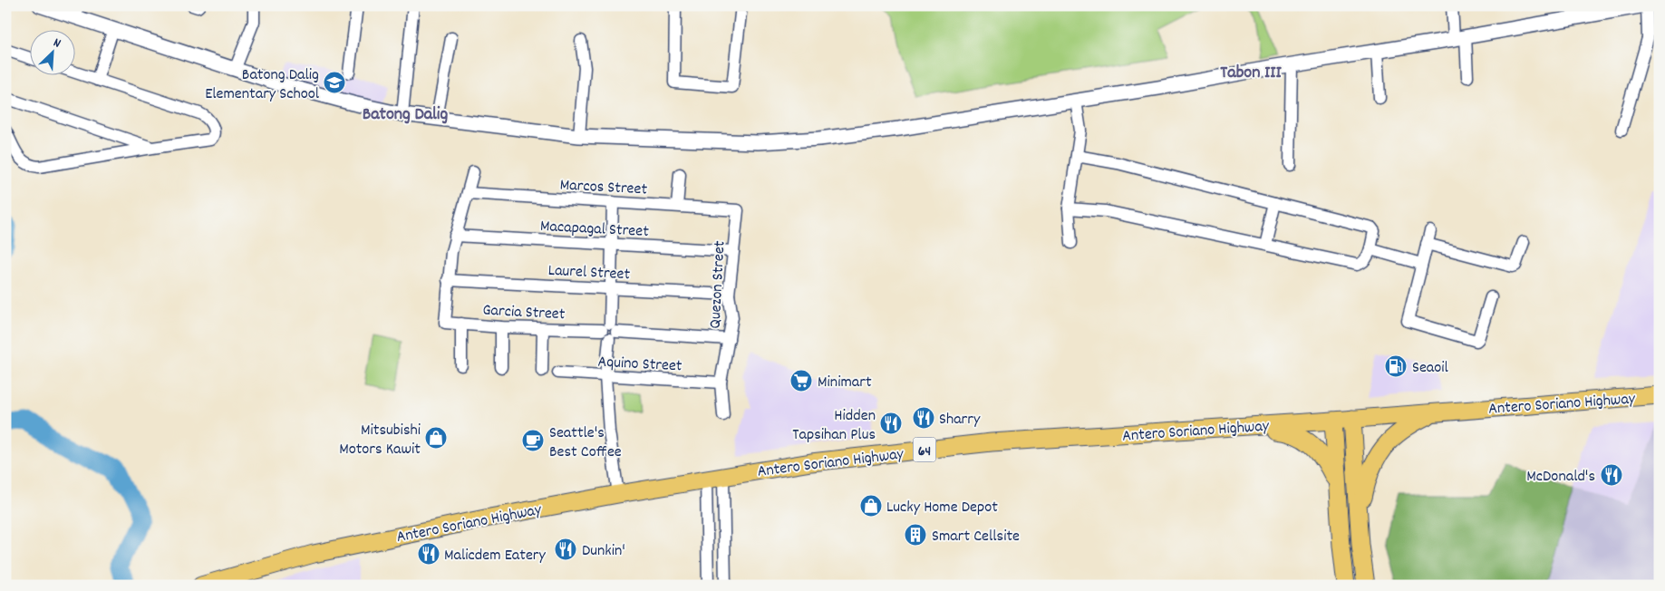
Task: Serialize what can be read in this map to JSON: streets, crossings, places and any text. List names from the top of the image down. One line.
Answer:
{"streets":{"main road":["Antero Soriano Highway","64"],"street":["Marcos Street","Macapagal Street","Laurel Street","Quezon Street","Garcia Street","Aquino Street"]},"crossings":[["Marcos Street","Quezon Street"],["Macapagal Street","Quezon Street"],["Laurel Street","Quezon Street"],["Laurel Street","Garcia Street"],["Quezon Street","Garcia Street"],["Quezon Street","Aquino Street"]],"districts":["Tabon III","Batong Dalig"],"places":{"school or university":["Batong Dalig Elementary School"],"fuel station":["Seaoil"],"supermarket":["Minimart"],"restaurant":["Sharry","Hidden Tapsihan Plus","McDonald's","Dunkin'","Malicdem Eatery"],"shop":["Mitsubishi Motors Kawit","Lucky Home Depot"],"cafe":["Seattle's Best Coffee"],"building":["Smart Cellsite"]},"north":"top right"}
